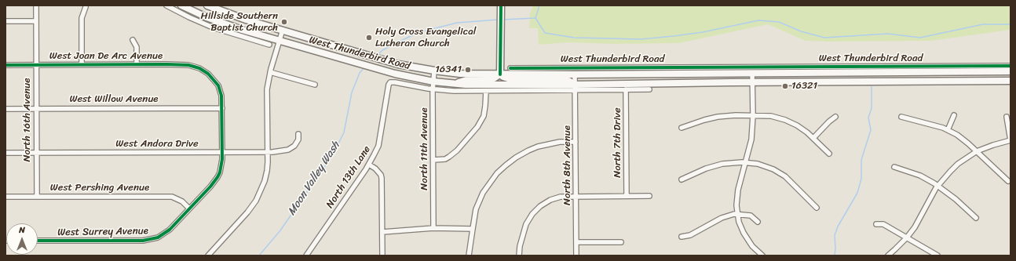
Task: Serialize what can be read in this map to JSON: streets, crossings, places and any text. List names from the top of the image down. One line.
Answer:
{"streets":{"main road":["West Thunderbird Road"],"street":["West Joan De Arc Avenue","West Willow Avenue","North 16th Avenue","North 7th Drive","West Andora Drive","North 11th Avenue","North 8th Avenue","North 13th Lane","West Pershing Avenue","West Surrey Avenue"]},"crossings":[["West Thunderbird Road","North 7th Drive"],["West Thunderbird Road","North 11th Avenue"],["West Thunderbird Road","North 8th Avenue"],["West Thunderbird Road","North 13th Lane"],["West Joan De Arc Avenue","North 16th Avenue"],["West Joan De Arc Avenue","West Surrey Avenue"],["West Willow Avenue","North 16th Avenue"],["West Willow Avenue","West Surrey Avenue"],["North 16th Avenue","West Andora Drive"],["North 16th Avenue","West Pershing Avenue"],["West Andora Drive","West Surrey Avenue"],["West Pershing Avenue","West Surrey Avenue"]],"water":["Moon Valley Wash"],"places":["Hillside Southern Baptist Church","Holy Cross Evangelical Lutheran Church","16341","16321"],"north":"top"}
